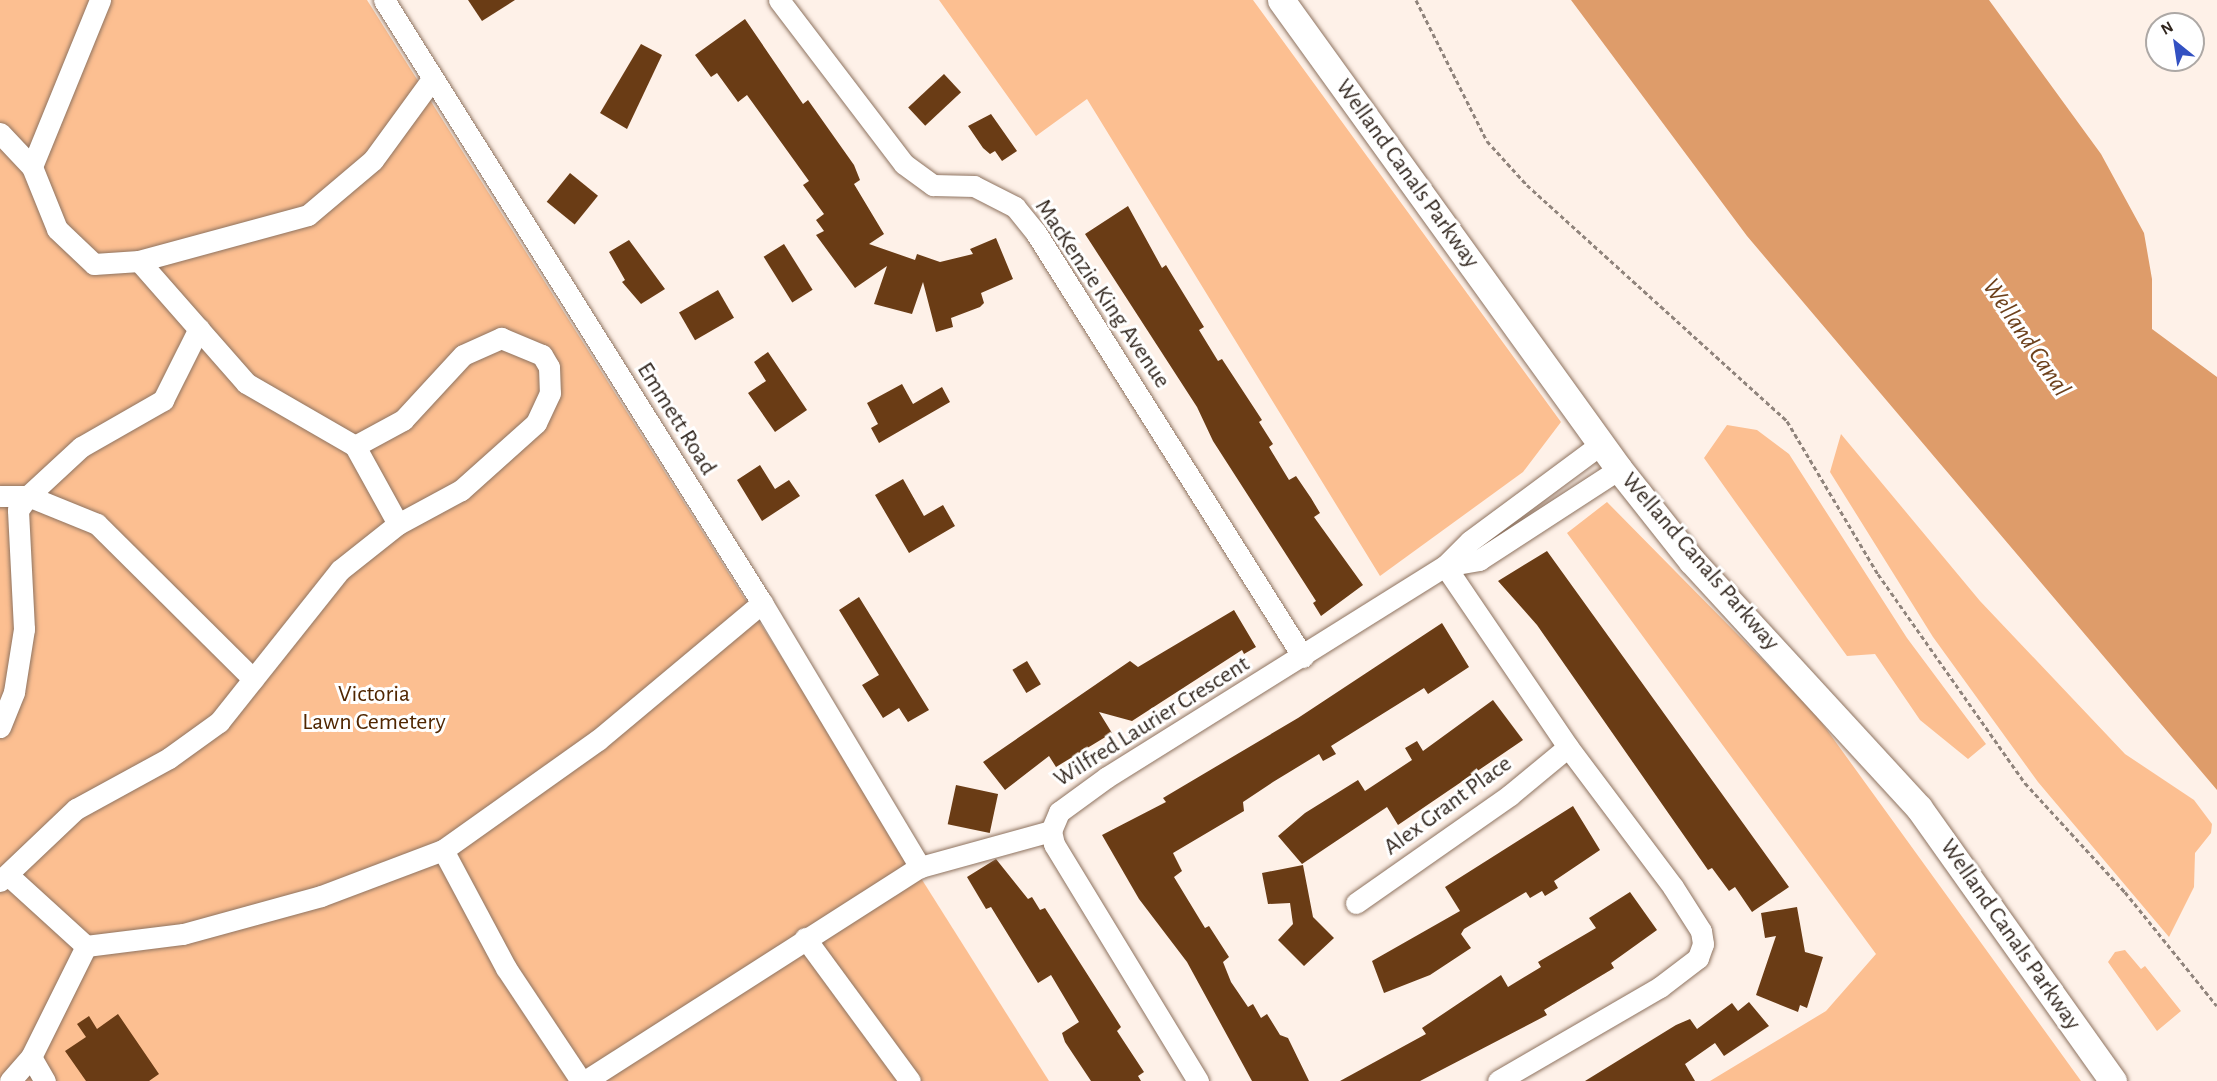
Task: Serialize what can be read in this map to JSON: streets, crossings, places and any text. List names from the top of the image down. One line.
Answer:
{"streets":{"main road":["Welland Canals Parkway"],"street":["MacKenzie King Avenue","Emmett Road","Wilfred Laurier Crescent","Alex Grant Place"]},"crossings":[["Welland Canals Parkway","Wilfred Laurier Crescent"],["MacKenzie King Avenue","Wilfred Laurier Crescent"]],"water":["Welland Canal"],"parks":["Victoria Lawn Cemetery"],"north":"top left"}
